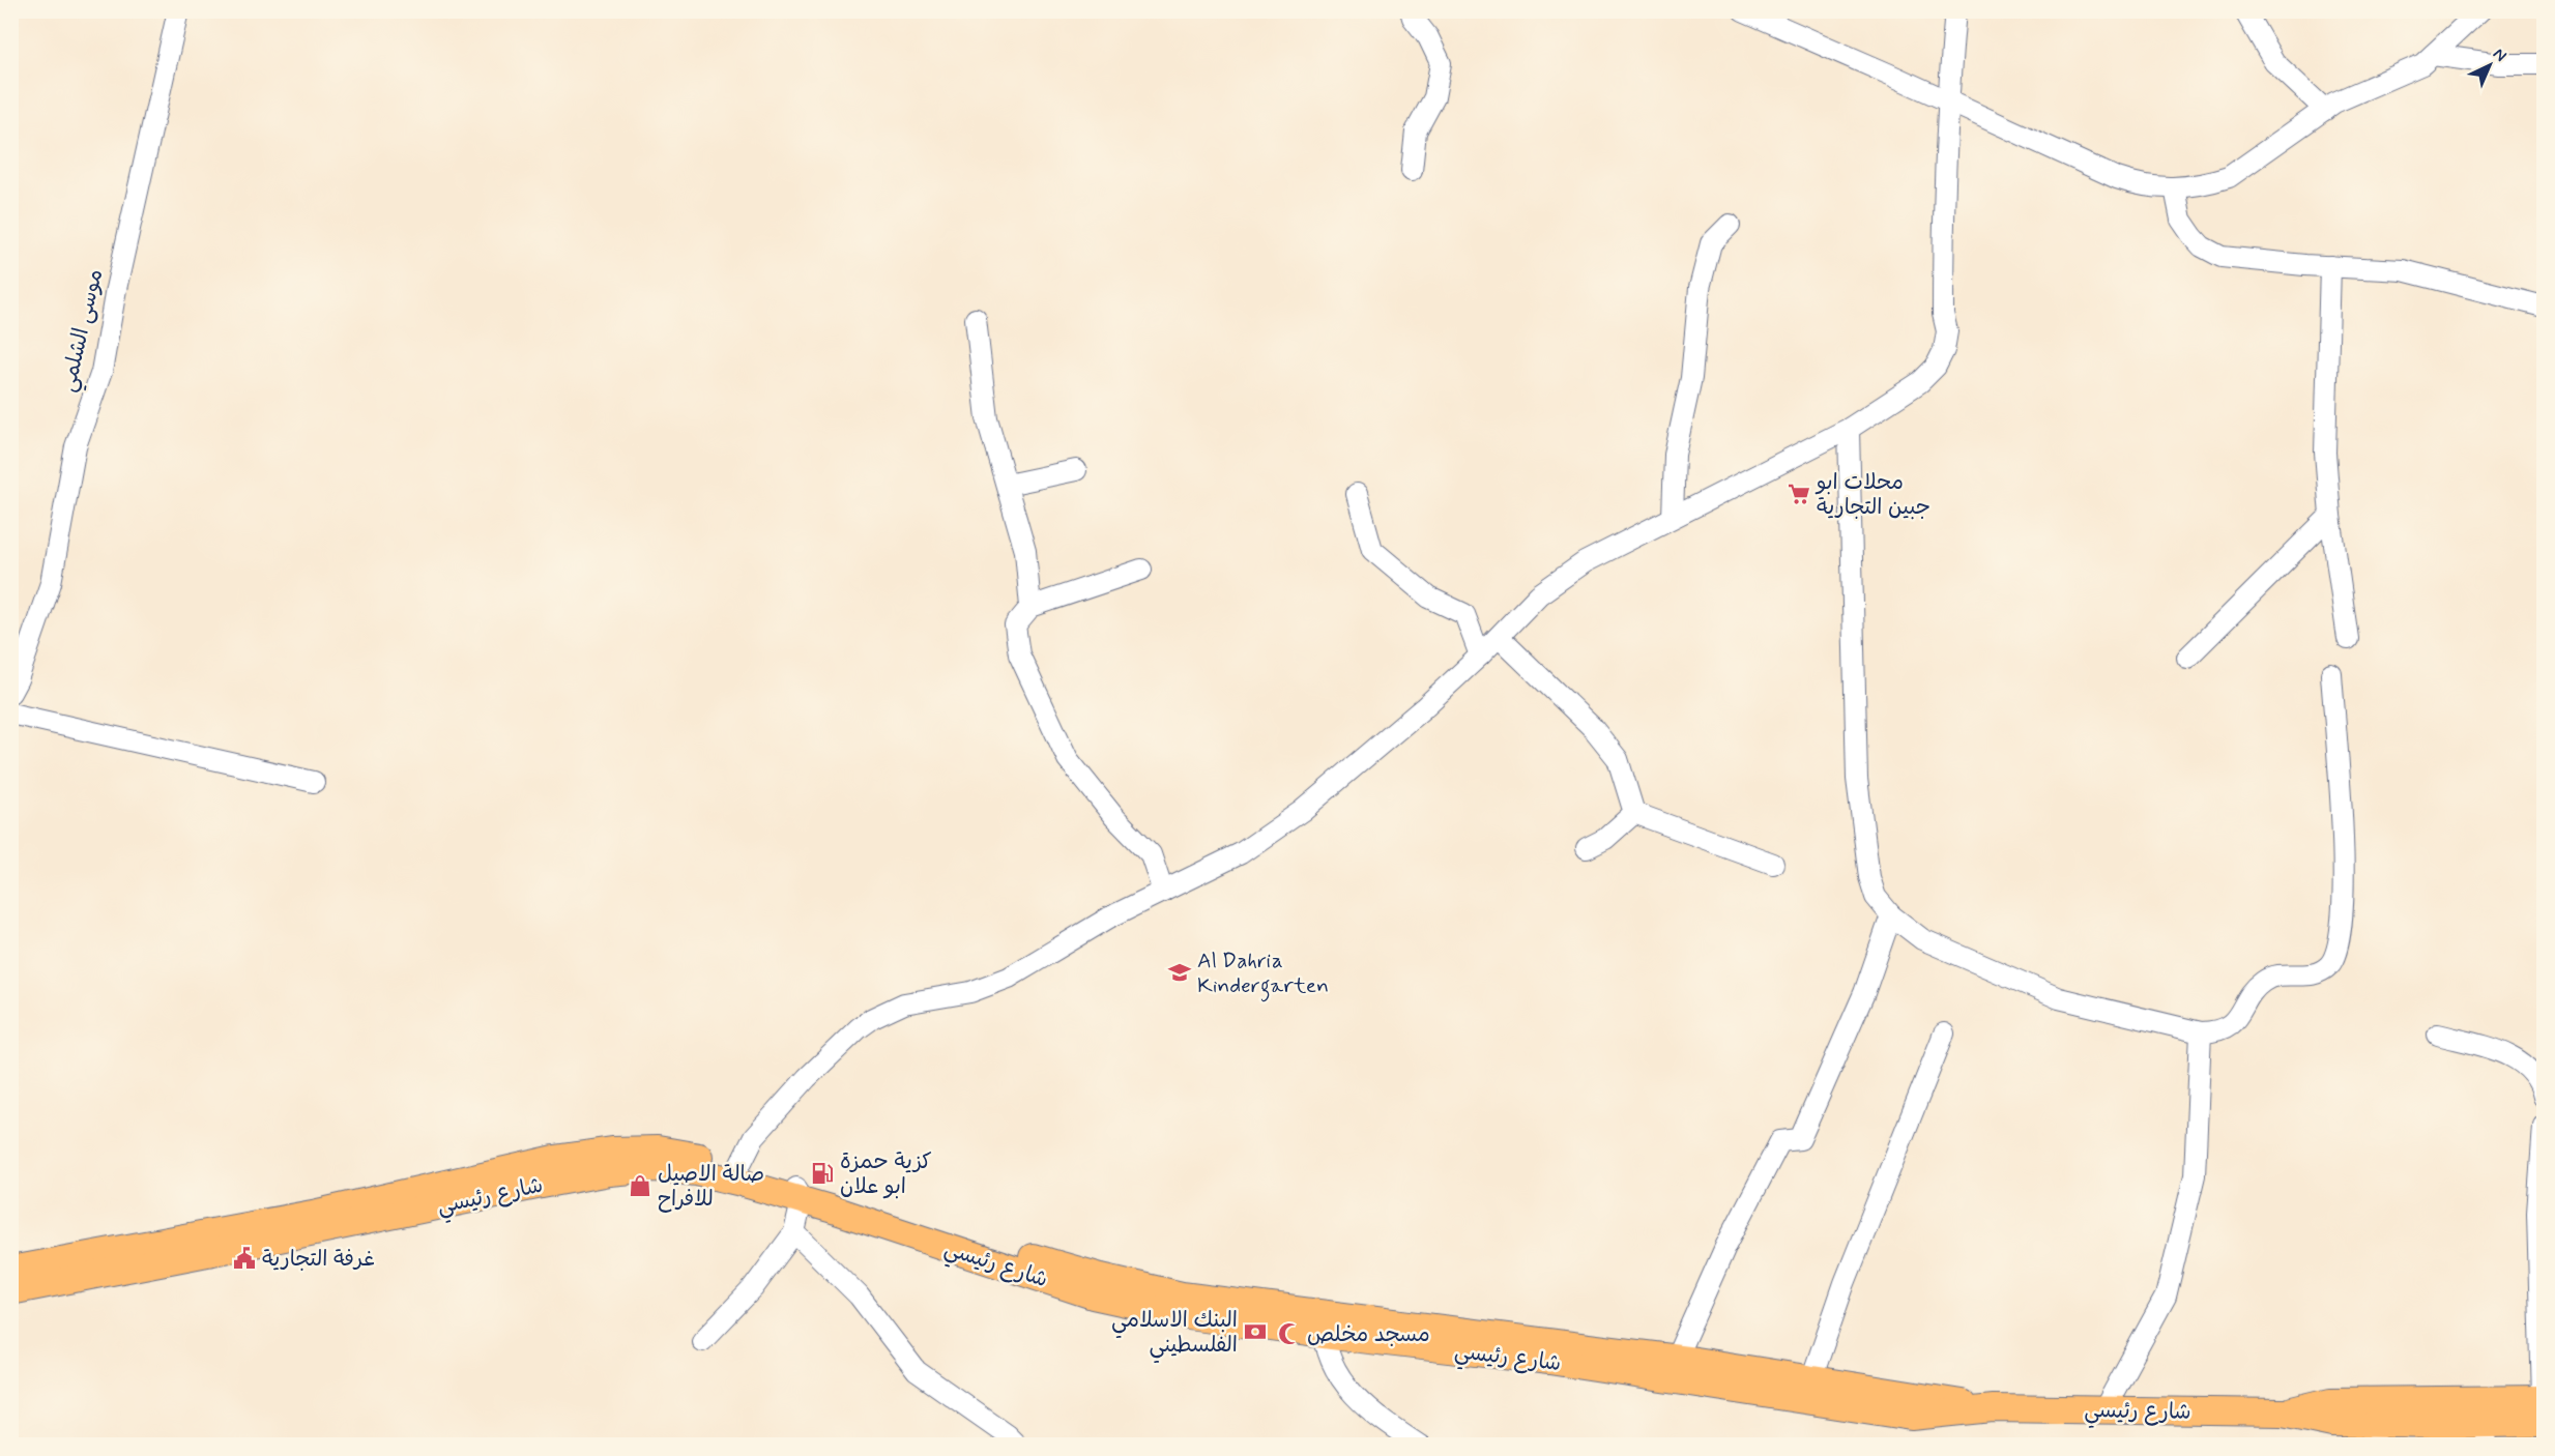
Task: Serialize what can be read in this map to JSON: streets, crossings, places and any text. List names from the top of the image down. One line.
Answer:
{"streets":{"main road":["شارع رئيسي"],"street":["موسى الشلمي"]},"places":{"supermarket":["محلات ابو جبين التجارية"],"school or university":["Al Dahria Kindergarten"],"fuel station":["كزية حمزة ابو علان"],"shop":["صالة الاصيل للافراح"],"public building":["غرفة التجارية"],"bank":["البنك الاسلامي الفلسطيني"],"mosque":["مسجد مخلص"]},"north":"top right"}
